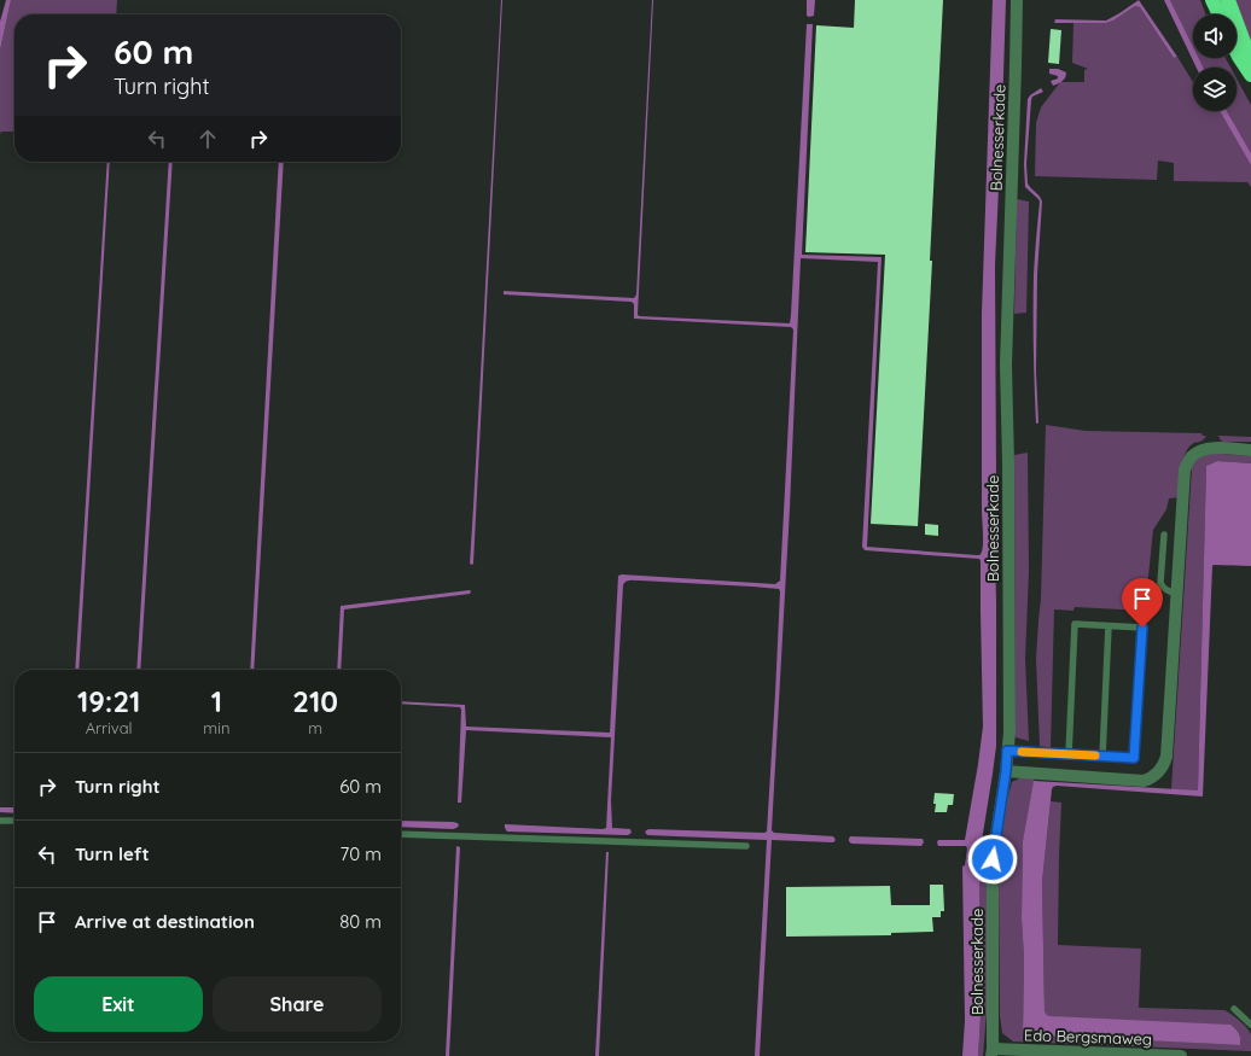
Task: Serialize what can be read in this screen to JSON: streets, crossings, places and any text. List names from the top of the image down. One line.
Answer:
{"streets":{"street":["Bolnesserkade","Edo Bergsmaweg"]},"crossings":[["Bolnesserkade","Edo Bergsmaweg"]],"page":{"turn":["60 m","Turn right"],"eta":["19:21","Arrival","1","min","210","m"],"list":[{"name":"Turn right","value":"60 m"},{"name":"Turn left","value":"70 m"},{"name":"Arrive at destination","value":"80 m"}],"buttons":["Exit","Share"]}}
